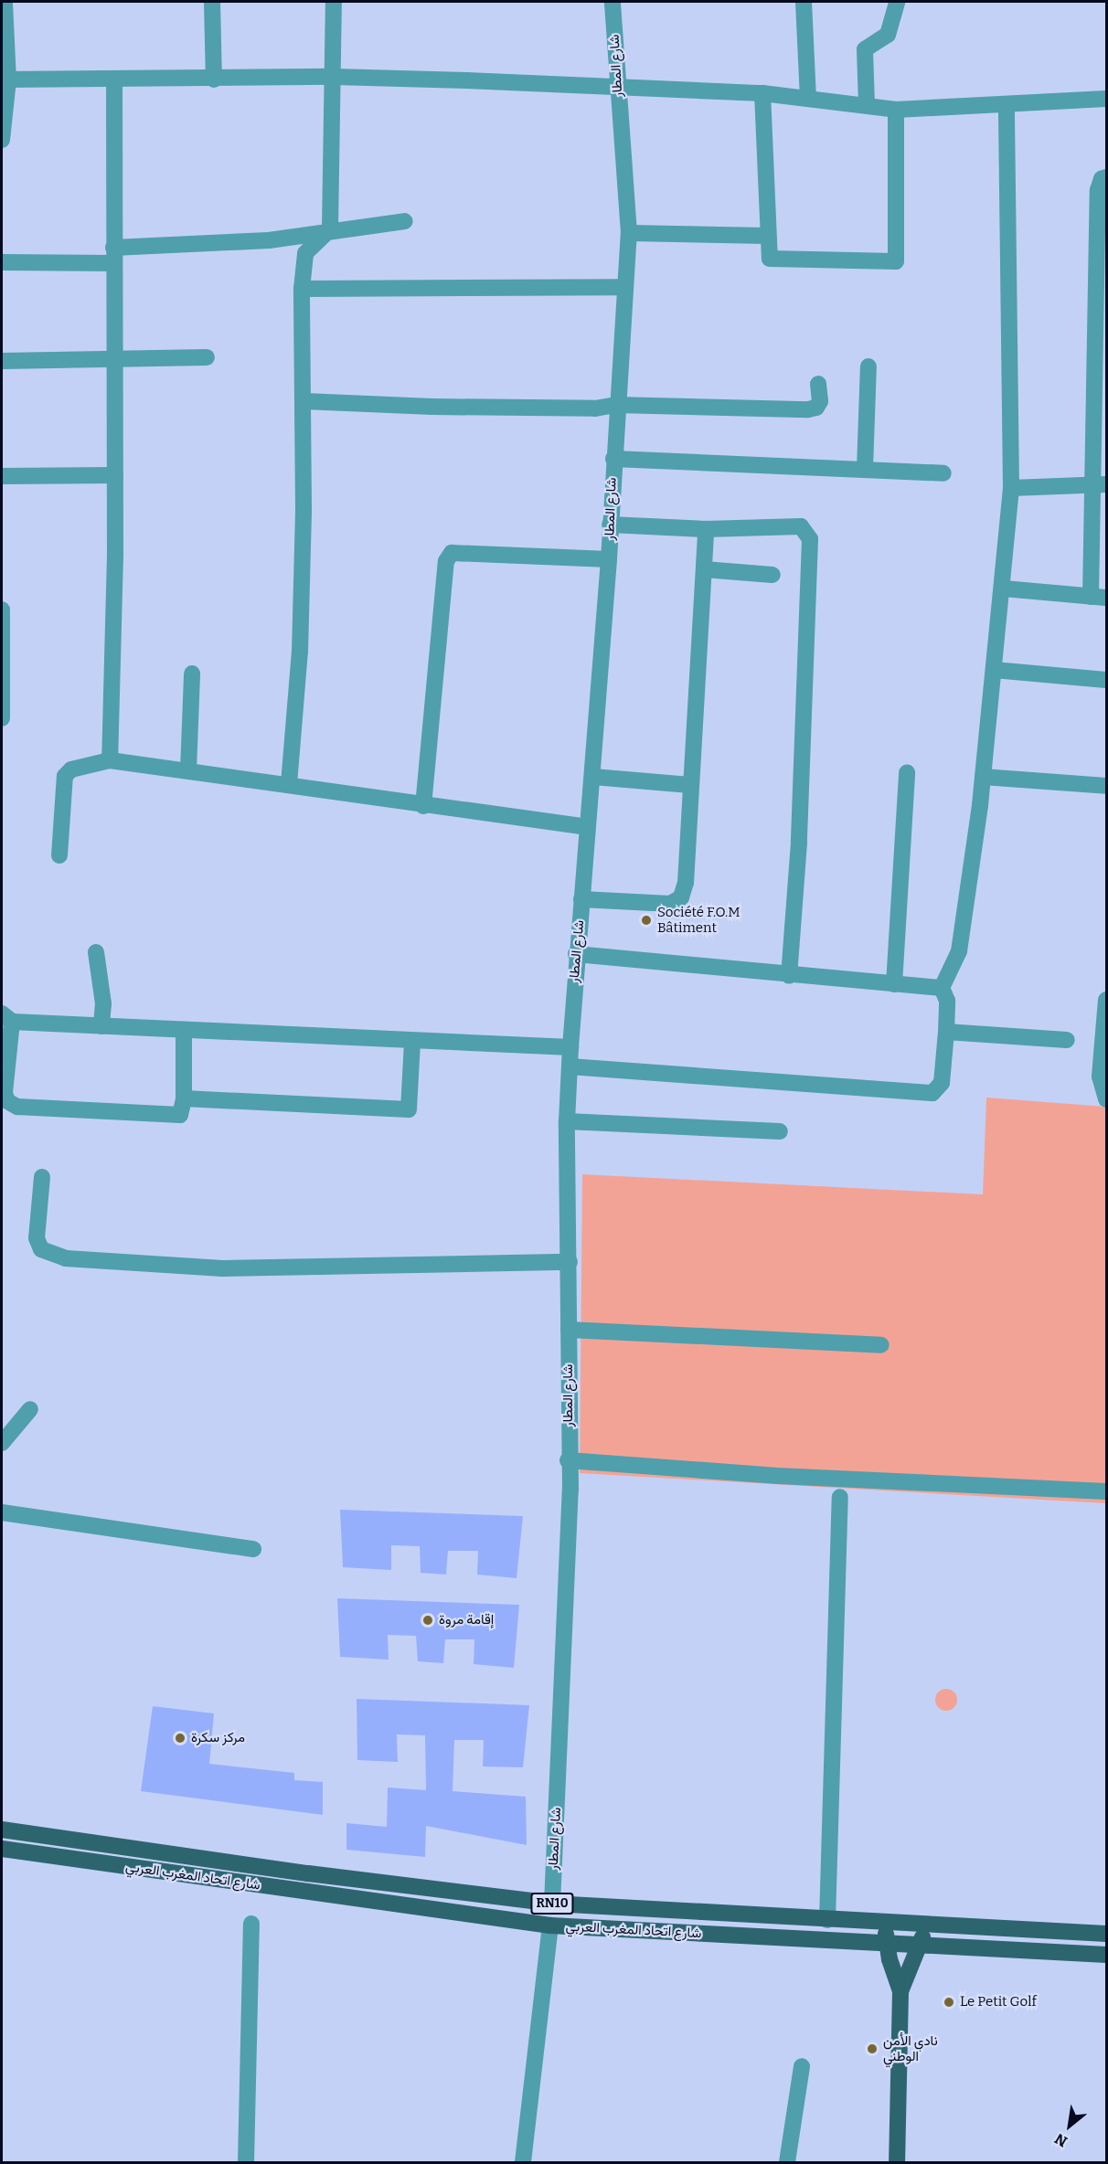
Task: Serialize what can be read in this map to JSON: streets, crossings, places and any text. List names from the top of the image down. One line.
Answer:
{"streets":{"main road":["شارع اتحاد المغرب العربي","RN10"],"street":["شارع المطار"]},"crossings":[["شارع المطار","شارع اتحاد المغرب العربي"]],"places":["Société F.O.M Bâtiment","إقامة مروة","مركز سكرة","Le Petit Golf","نادي الأمن الوطني"],"north":"bottom left"}
